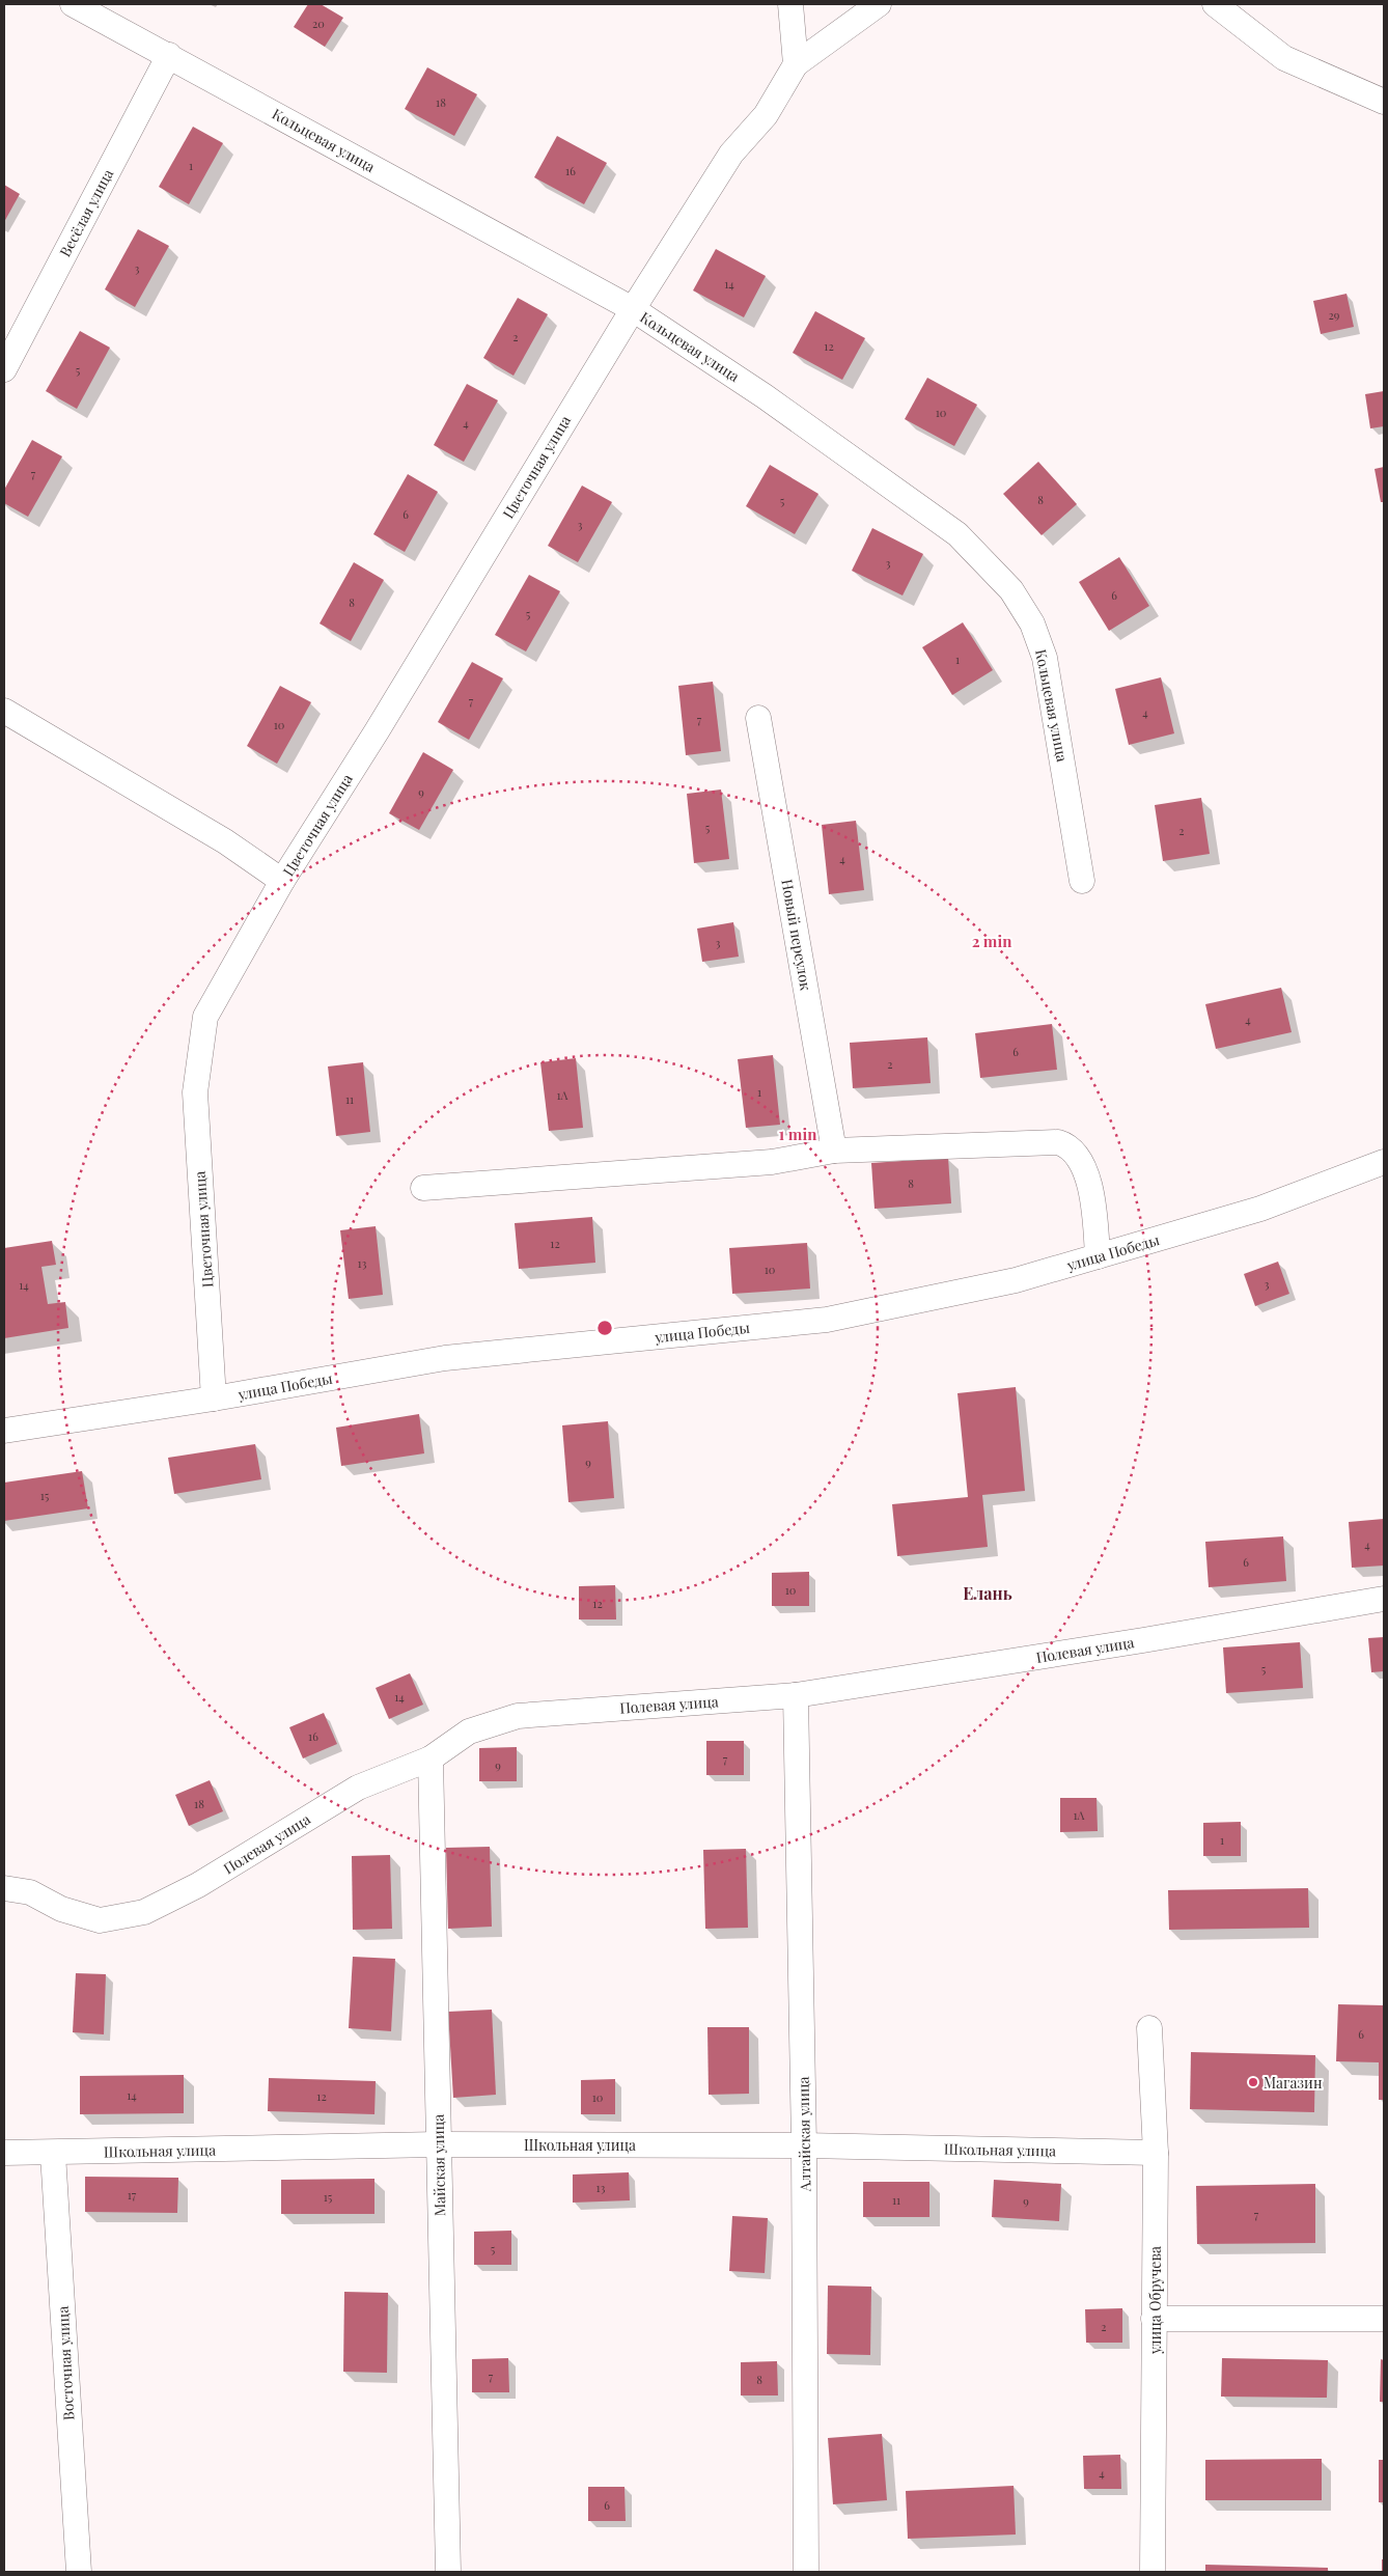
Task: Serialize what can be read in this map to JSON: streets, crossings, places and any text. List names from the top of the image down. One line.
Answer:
{"streets":{"street":["Кольцевая улица","Весёлая улица","Цветочная улица","Новый переулок","улица Победы","Полевая улица","Алтайская улица","Школьная улица","Майская улица","улица Обручева","Восточная улица"]},"crossings":[["Кольцевая улица","Весёлая улица"],["Кольцевая улица","Цветочная улица"],["Цветочная улица","улица Победы"],["Полевая улица","Алтайская улица"],["Полевая улица","Майская улица"],["Алтайская улица","Школьная улица"],["Школьная улица","Майская улица"],["Школьная улица","улица Обручева"],["Школьная улица","Восточная улица"]],"districts":["Елань"],"places":["Магазин"],"house_numbers":["20","18","1","16","3","14","29","2","12","5","10","4","7","8","5","6","3","3","6","8","5","1","7","4","7","10","9","5","2","4","3","4","6","2","1","1А","11","8","12","13","10","3","14","9","15","4","6","10","12","5","14","16","7","9","18","1А","1","6","14","12","10","13","17","15","11","9","7","5","2","7","8","4","6"],"rings":["2 min","1 min"]}
